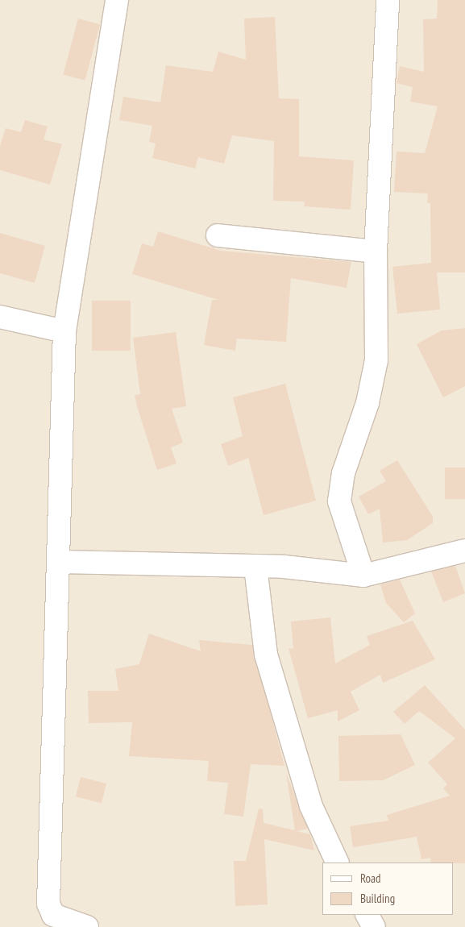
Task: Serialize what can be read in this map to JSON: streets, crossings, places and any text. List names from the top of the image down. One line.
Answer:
{"legend":["Road","Building"]}
